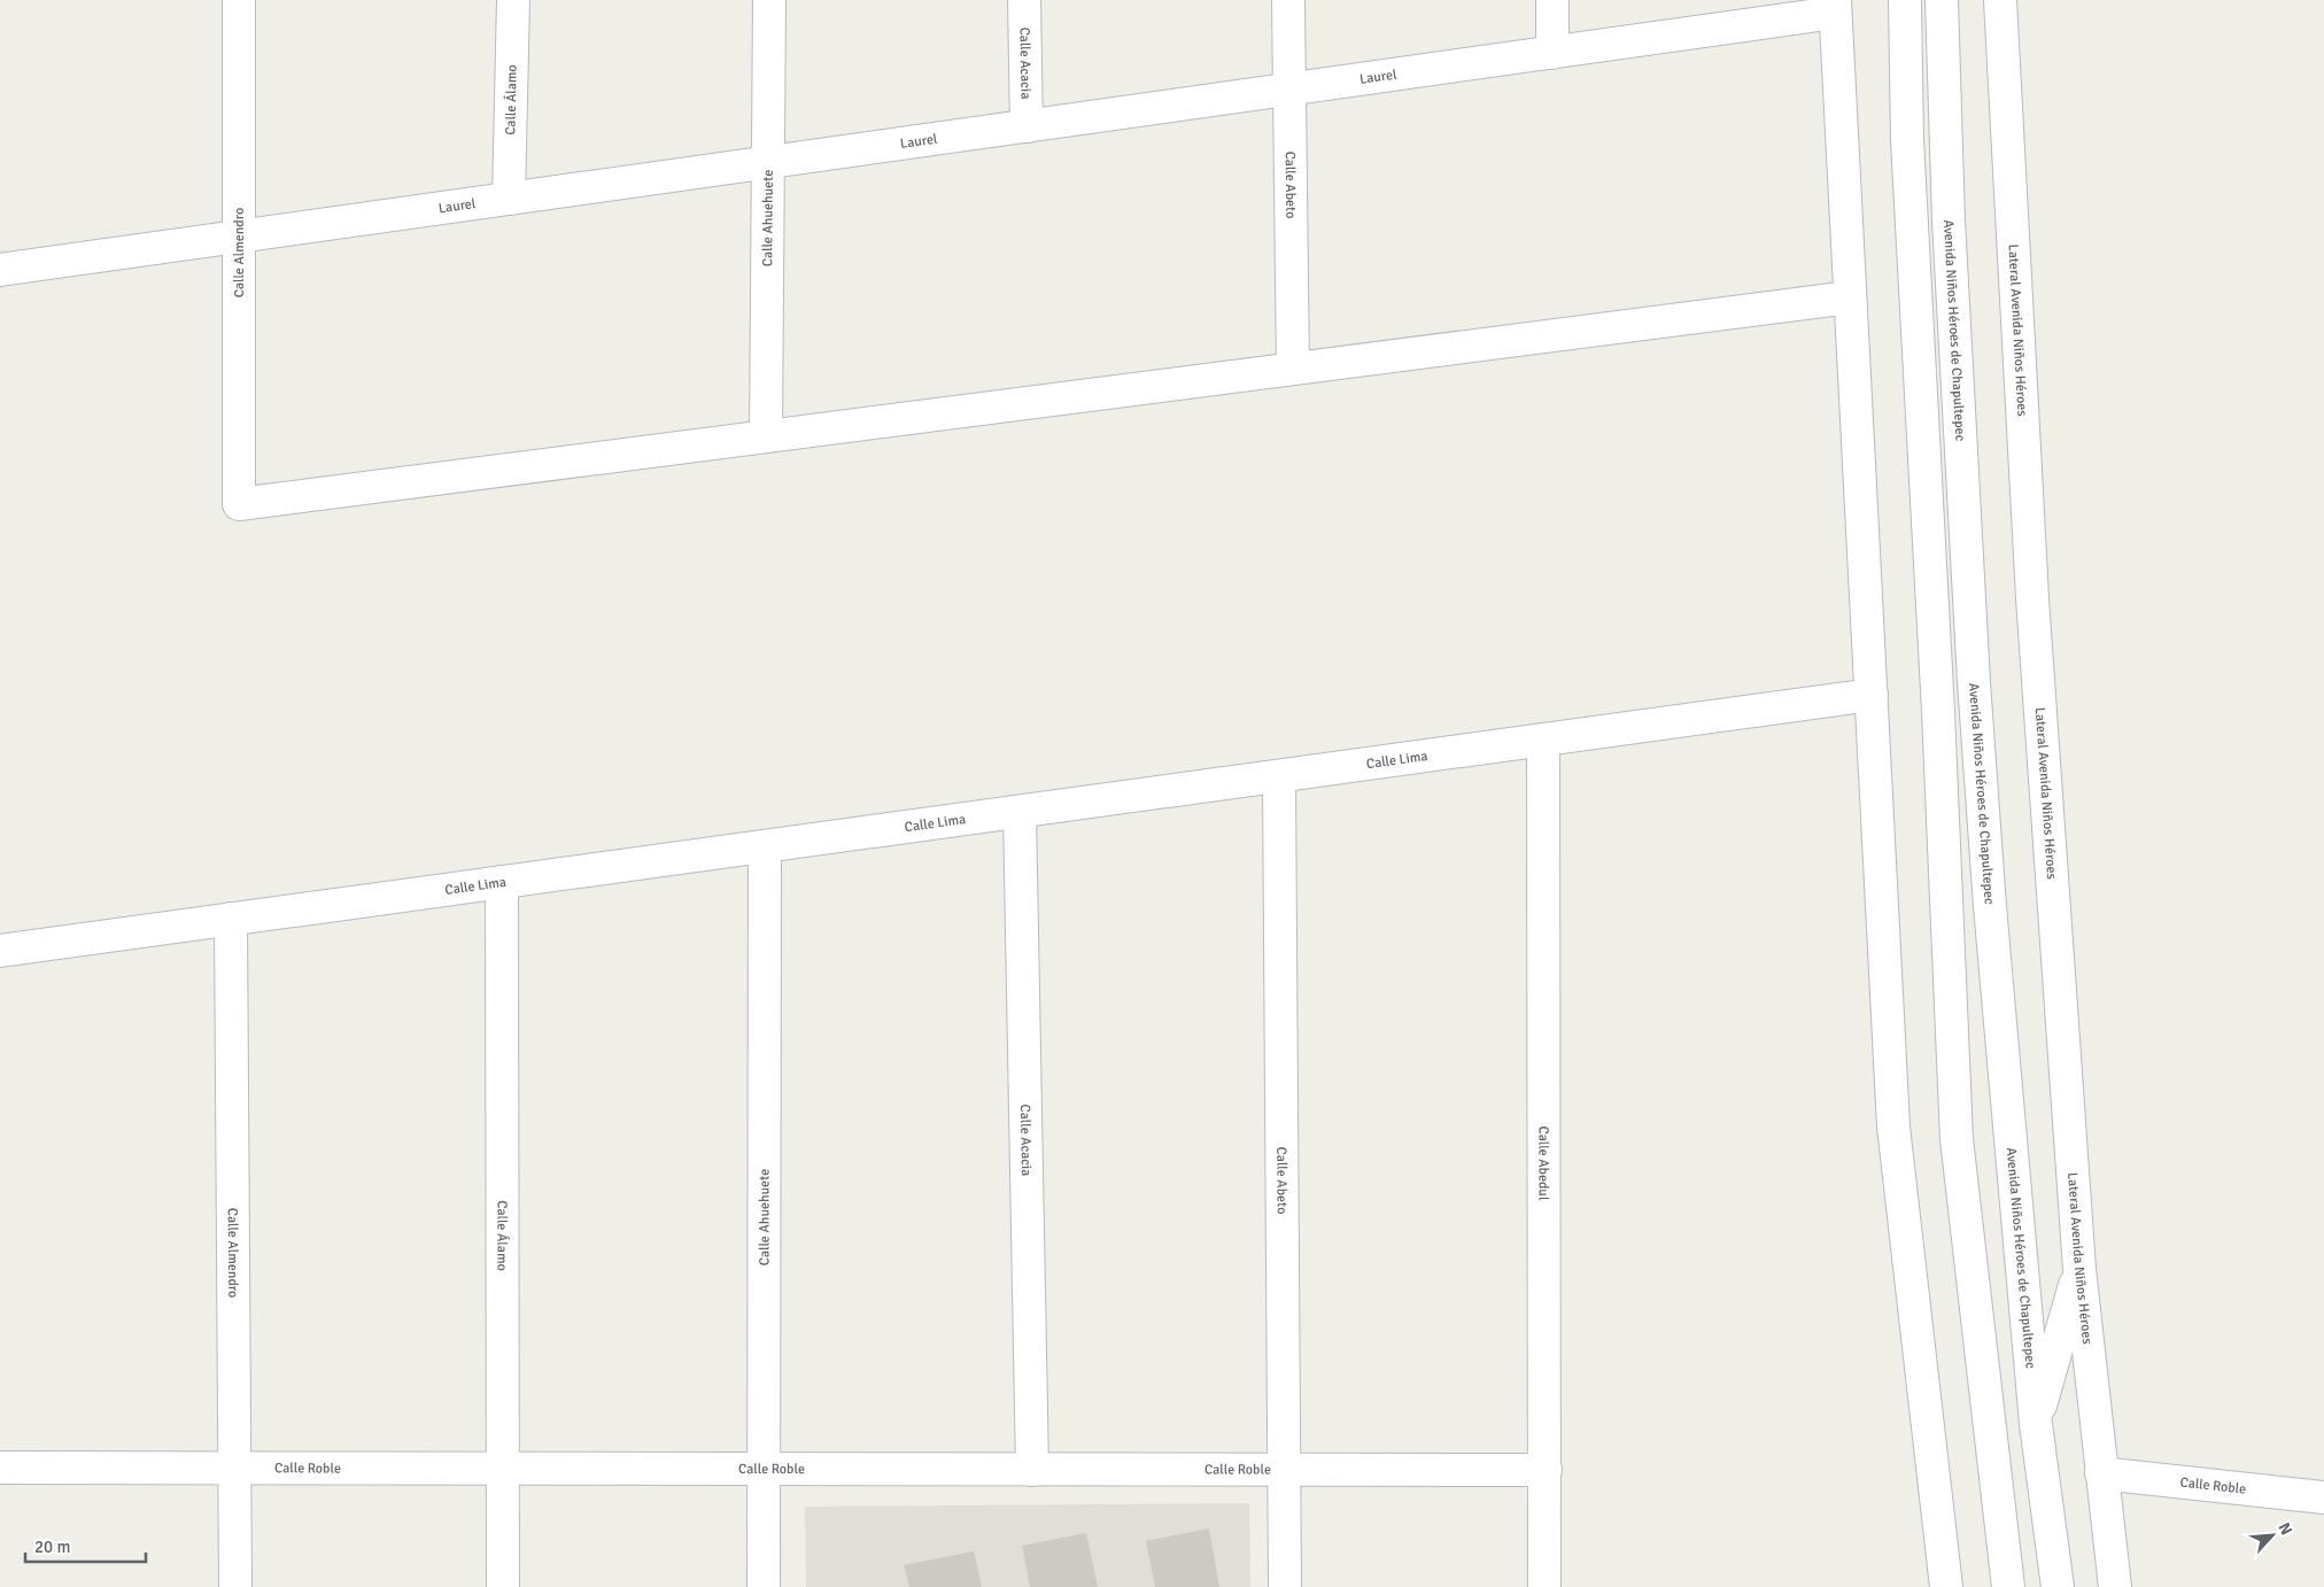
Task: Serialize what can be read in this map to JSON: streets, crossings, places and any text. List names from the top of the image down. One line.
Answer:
{"streets":{"street":["Calle Acacia","Laurel","Calle Álamo","Calle Abeto","Calle Ahuehuete","Calle Almendro","Avenida Niños Héroes de Chapultepec","Lateral Avenida Niños Héroes","Calle Lima","Calle Abedul","Calle Roble"]},"crossings":[["Calle Acacia","Laurel"],["Calle Acacia","Calle Lima"],["Calle Acacia","Calle Roble"],["Laurel","Calle Álamo"],["Laurel","Calle Abeto"],["Laurel","Calle Ahuehuete"],["Laurel","Calle Almendro"],["Calle Álamo","Calle Lima"],["Calle Álamo","Calle Roble"],["Calle Abeto","Calle Lima"],["Calle Abeto","Calle Roble"],["Calle Ahuehuete","Calle Almendro"],["Calle Ahuehuete","Calle Lima"],["Calle Ahuehuete","Calle Roble"],["Calle Almendro","Calle Lima"],["Calle Almendro","Calle Roble"],["Lateral Avenida Niños Héroes","Calle Roble"],["Calle Lima","Calle Abedul"],["Calle Abedul","Calle Roble"]],"scale_bar":"20 m","north":"top right"}
